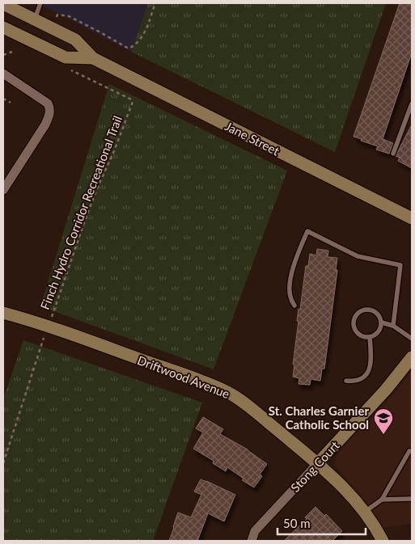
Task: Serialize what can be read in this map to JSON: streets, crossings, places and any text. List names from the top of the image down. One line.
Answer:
{"streets":{"street":["Jane Street","Driftwood Avenue","Stong Court"],"path":["Finch Hydro Corridor Recreational Trail"]},"crossings":[["Driftwood Avenue","Stong Court"]],"places":{"school or university":["St. Charles Garnier Catholic School"]},"scale_bar":"50 m"}
